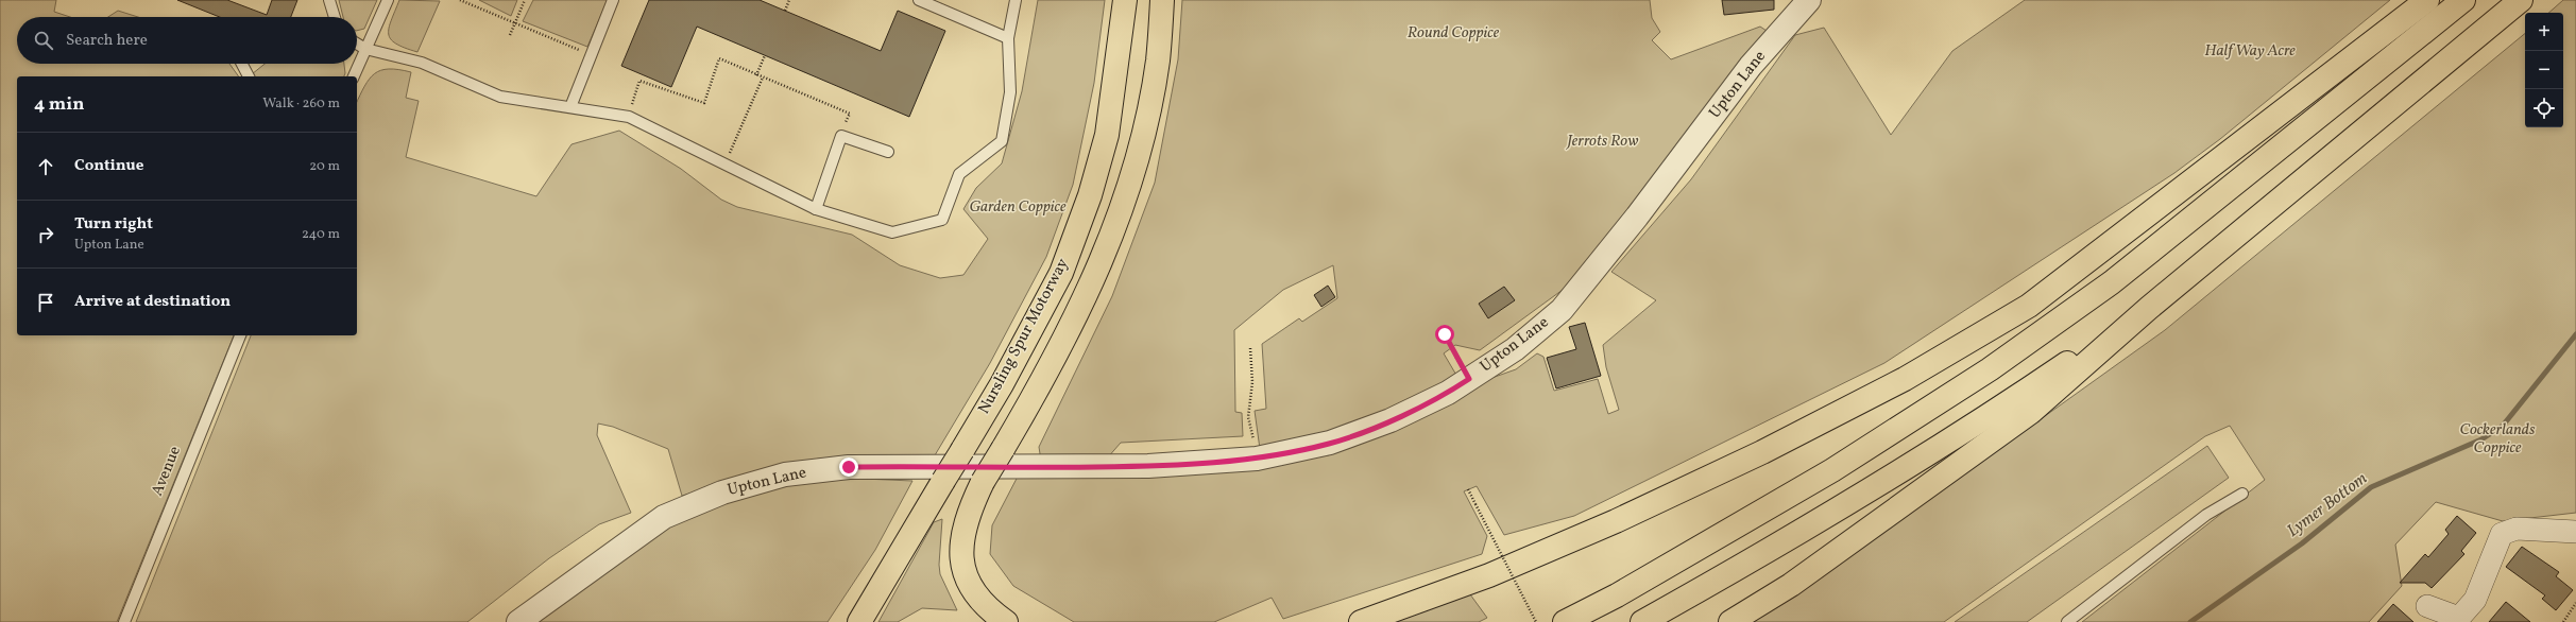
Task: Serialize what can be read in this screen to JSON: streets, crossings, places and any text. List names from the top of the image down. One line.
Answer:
{"streets":{"highway":["Nursling Spur Motorway"],"street":["Upton Lane"],"lane":["Avenue"]},"water":["Lymer Bottom"],"parks":["Round Coppice","Half Way Acre","Jerrots Row","Garden Coppice","Cockerlands Coppice"],"page":{"map_buttons":["+","−"],"search":"Search here","heading":["4 min","Walk · 260 m"],"list":[["Continue","20 m"],["Turn right","Upton Lane","240 m"],"Arrive at destination"]}}
